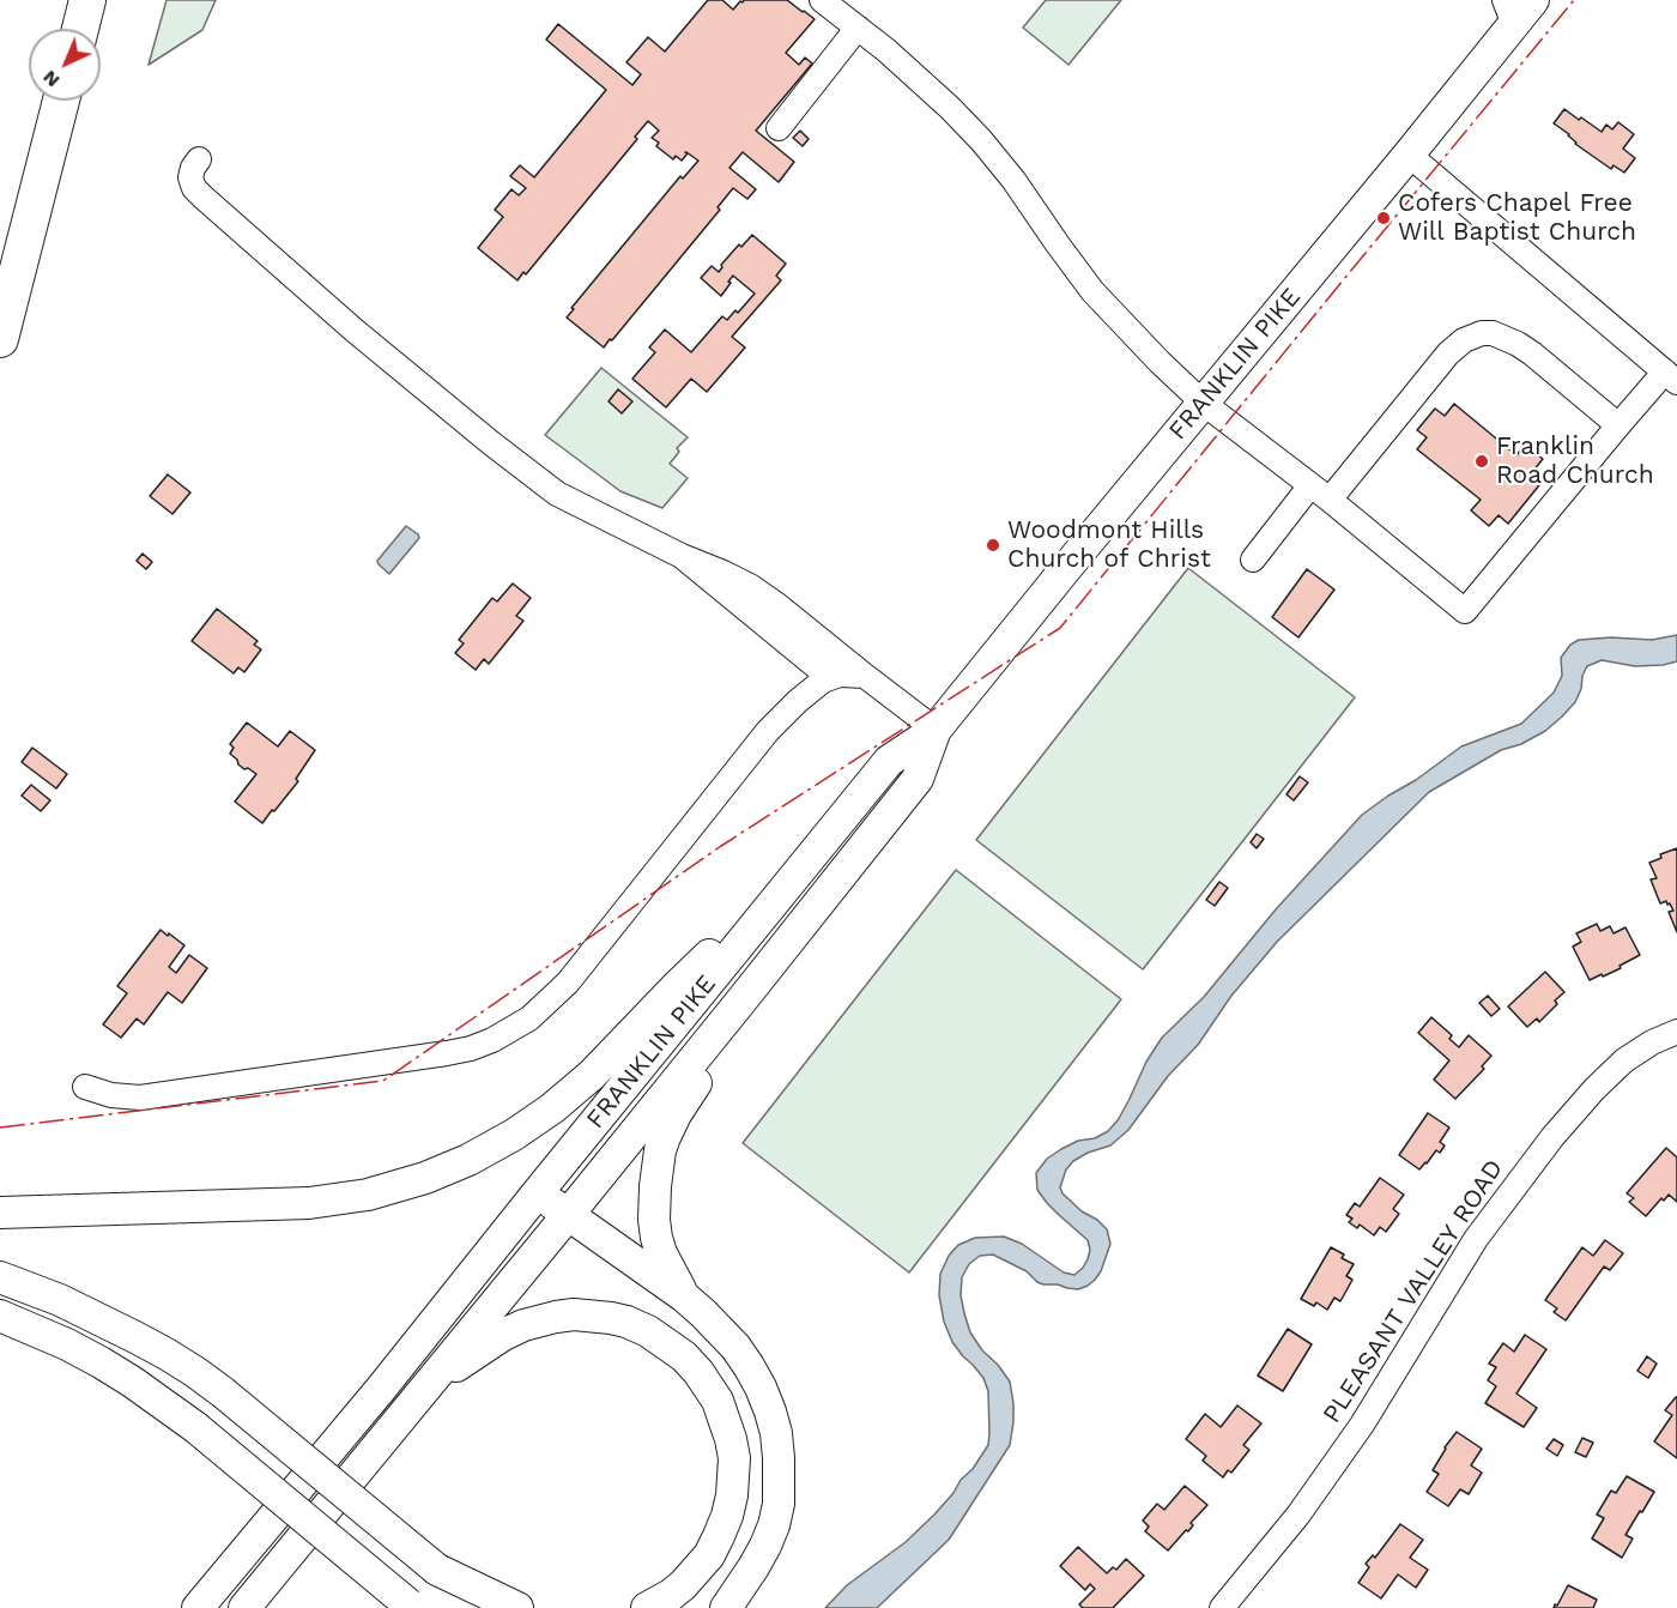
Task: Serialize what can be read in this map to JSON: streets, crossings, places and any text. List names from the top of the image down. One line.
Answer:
{"streets":{"main road":["FRANKLIN PIKE"],"street":["PLEASANT VALLEY ROAD"]},"places":["Cofers Chapel Free Will Baptist Church","Franklin Road Church","Woodmont Hills Church of Christ"],"north":"bottom left"}
